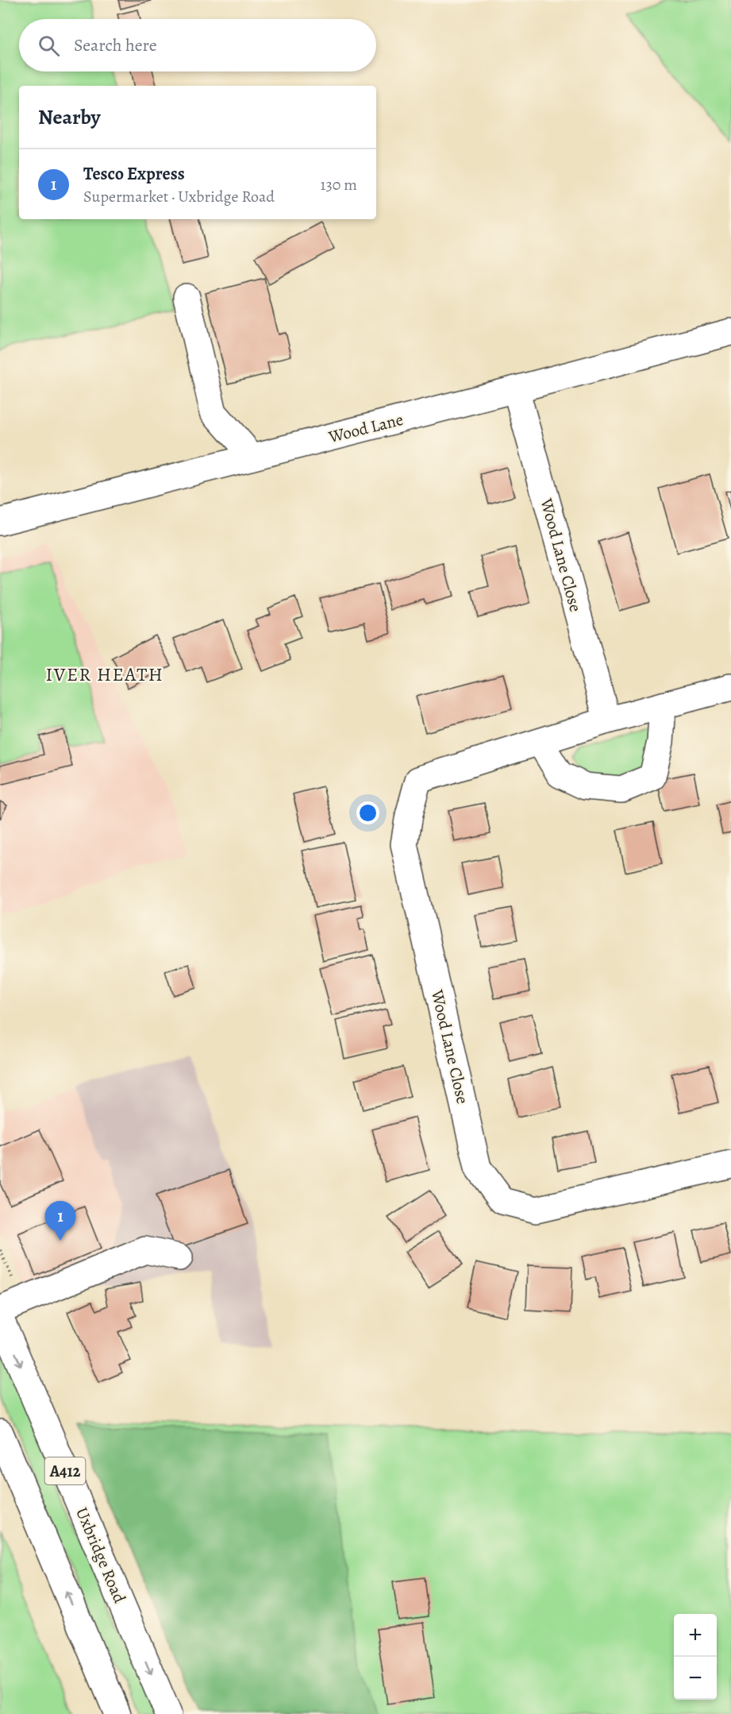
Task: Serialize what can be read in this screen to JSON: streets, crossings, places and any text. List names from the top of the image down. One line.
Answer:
{"streets":{"street":["Wood Lane","Wood Lane Close","A412","Uxbridge Road"]},"crossings":[["Wood Lane","Wood Lane Close"]],"districts":["IVER HEATH"],"page":{"search":"Search here","heading":"Nearby","list":[{"mark":"1","name":"Tesco Express","note":"Supermarket · Uxbridge Road","value":"130 m"}],"pins":"1","map_buttons":["+","−"]}}
